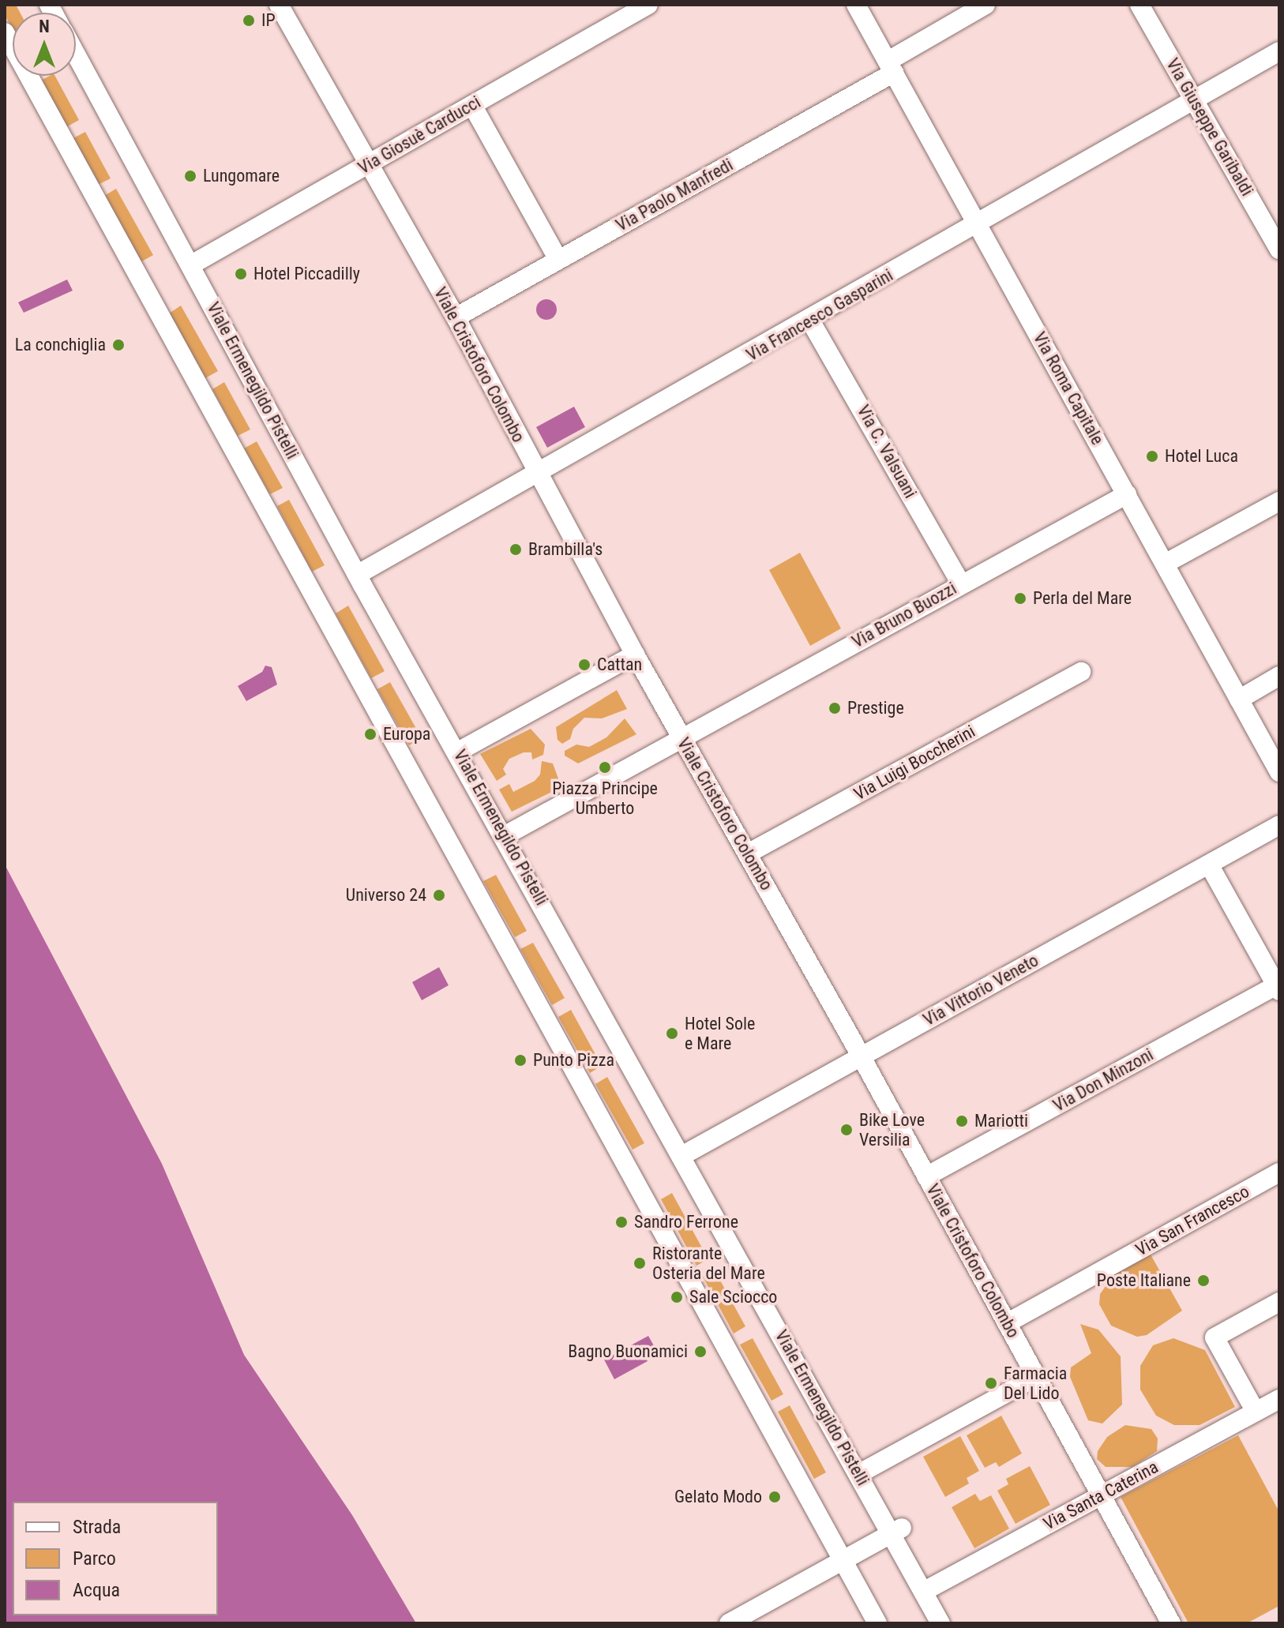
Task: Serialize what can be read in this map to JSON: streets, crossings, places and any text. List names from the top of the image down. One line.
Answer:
{"streets":{"street":["Via Giuseppe Garibaldi","Via Giosuè Carducci","Via Paolo Manfredi","Via Francesco Gasparini","Viale Cristoforo Colombo","Viale Ermenegildo Pistelli","Via Roma Capitale","Via C. Valsuani","Via Bruno Buozzi","Via Luigi Boccherini","Via Vittorio Veneto","Via Don Minzoni","Via San Francesco","Via Santa Caterina"]},"crossings":[["Via Giuseppe Garibaldi","Via Francesco Gasparini"],["Via Giosuè Carducci","Viale Cristoforo Colombo"],["Via Giosuè Carducci","Viale Ermenegildo Pistelli"],["Via Paolo Manfredi","Viale Cristoforo Colombo"],["Via Paolo Manfredi","Via Roma Capitale"],["Via Francesco Gasparini","Viale Cristoforo Colombo"],["Via Francesco Gasparini","Viale Ermenegildo Pistelli"],["Via Francesco Gasparini","Via Roma Capitale"],["Via Francesco Gasparini","Via C. Valsuani"],["Viale Cristoforo Colombo","Via Bruno Buozzi"],["Viale Cristoforo Colombo","Via Luigi Boccherini"],["Viale Cristoforo Colombo","Via Vittorio Veneto"],["Viale Cristoforo Colombo","Via Don Minzoni"],["Viale Cristoforo Colombo","Via San Francesco"],["Viale Cristoforo Colombo","Via Santa Caterina"],["Viale Ermenegildo Pistelli","Via Vittorio Veneto"],["Viale Ermenegildo Pistelli","Via Santa Caterina"],["Via Roma Capitale","Via Bruno Buozzi"],["Via C. Valsuani","Via Bruno Buozzi"]],"places":["IP","Lungomare","Hotel Piccadilly","La conchiglia","Hotel Luca","Brambilla's","Perla del Mare","Cattan","Prestige","Europa","Piazza Principe Umberto","Universo 24","Hotel Sole e Mare","Punto Pizza","Mariotti","Bike Love Versilia","Sandro Ferrone","Ristorante Osteria del Mare","Poste Italiane","Sale Sciocco","Bagno Buonamici","Farmacia Del Lido","Gelato Modo"],"legend":["Strada","Parco","Acqua"],"north":"top"}
